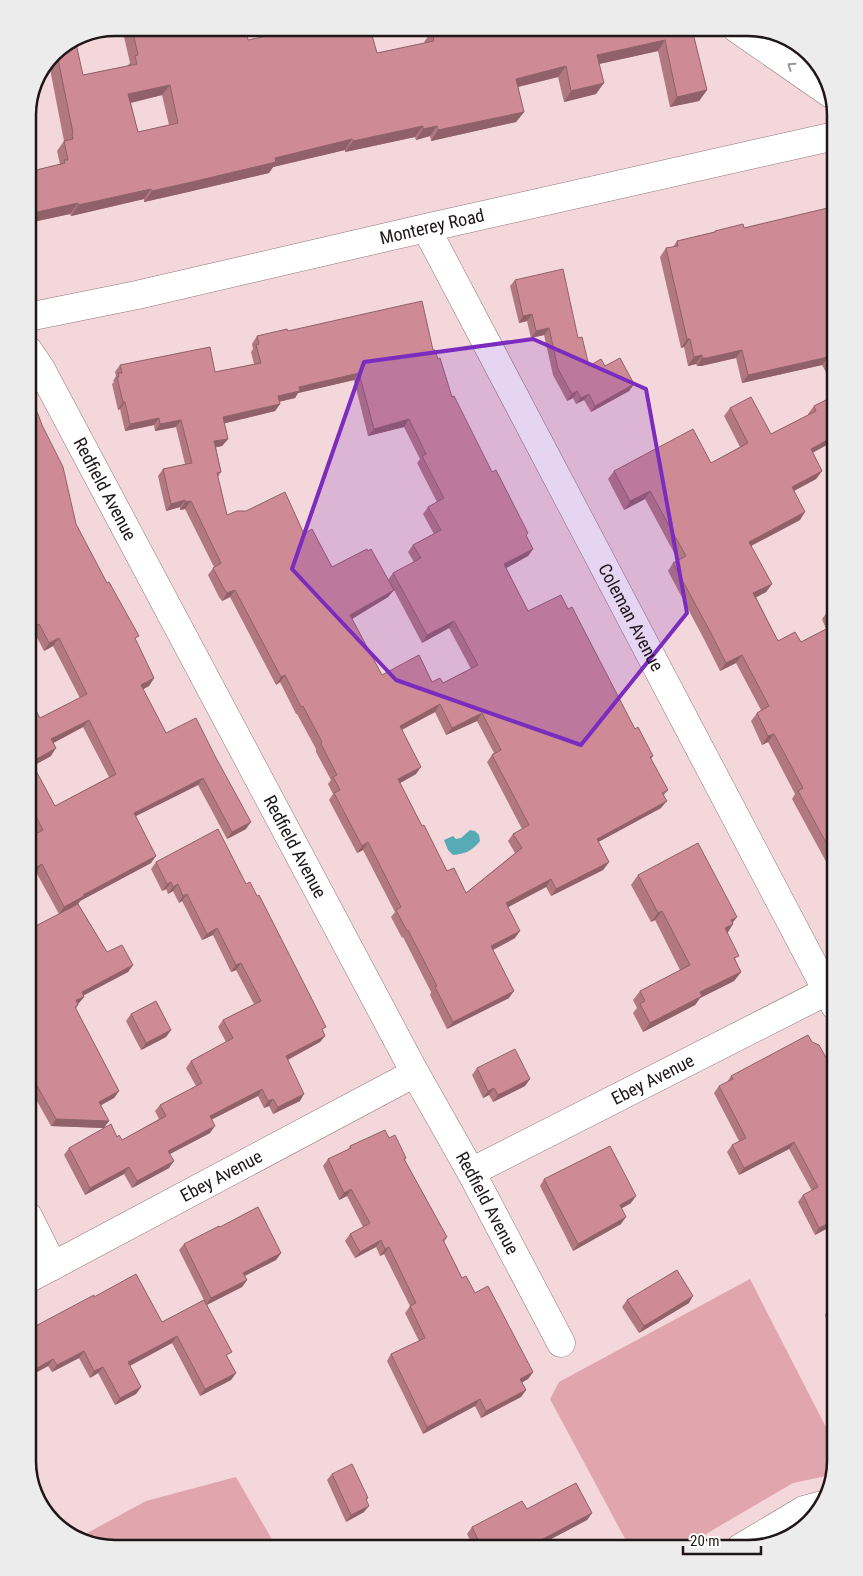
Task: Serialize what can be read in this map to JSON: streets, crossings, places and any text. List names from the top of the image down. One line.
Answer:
{"streets":{"street":["Monterey Road","Redfield Avenue","Coleman Avenue","Ebey Avenue"]},"crossings":[["Monterey Road","Coleman Avenue"],["Redfield Avenue","Ebey Avenue"]],"scale_bar":"20 m"}
